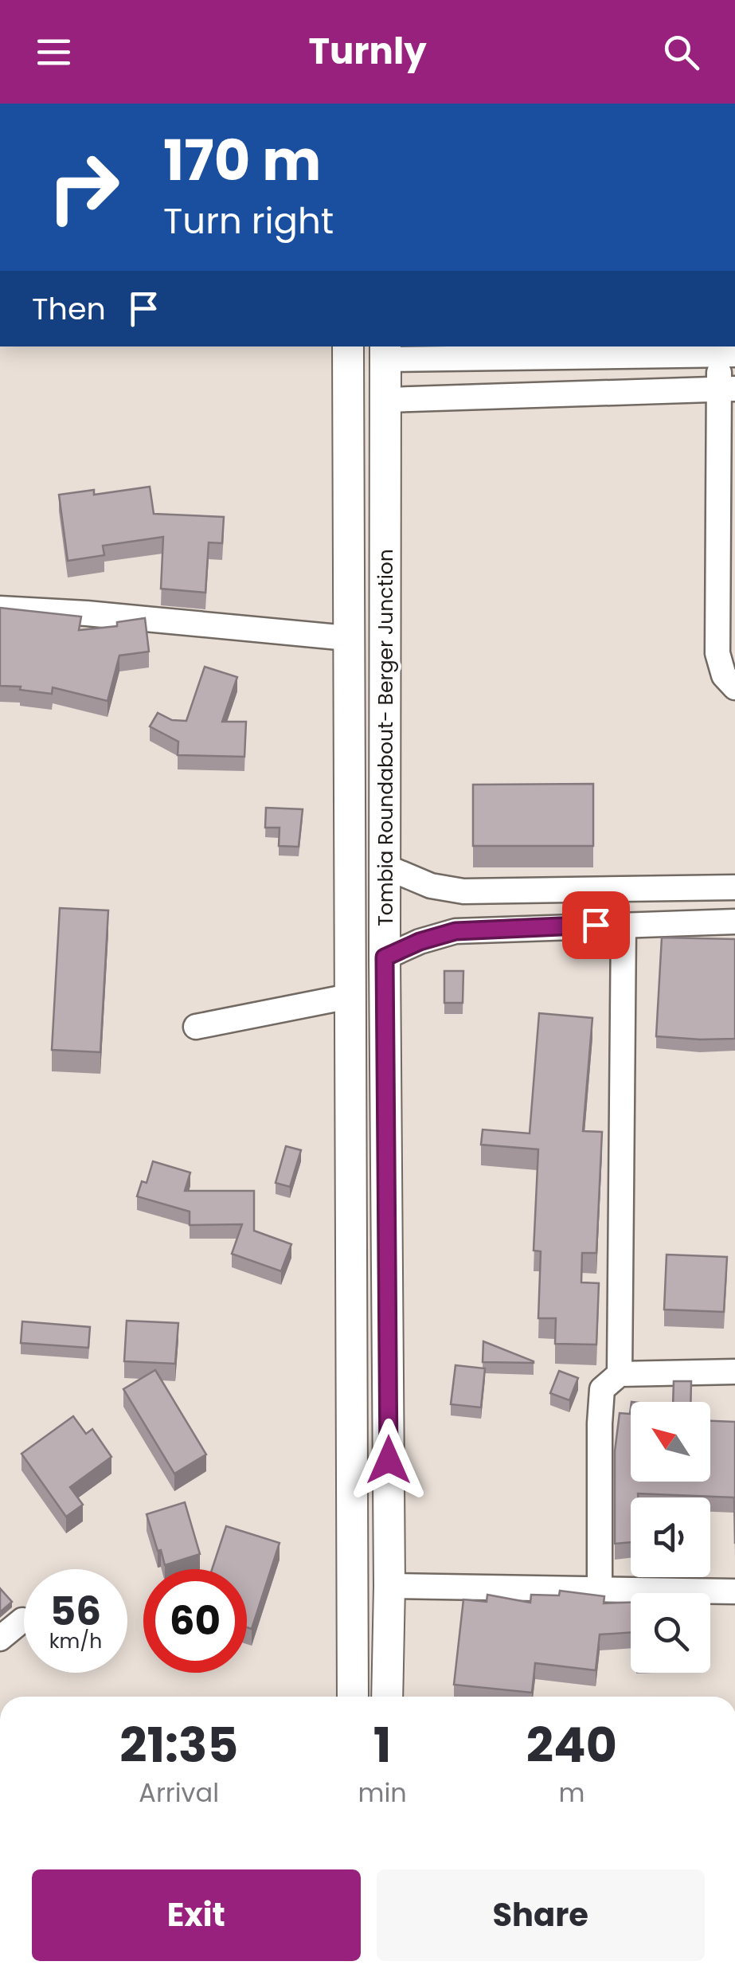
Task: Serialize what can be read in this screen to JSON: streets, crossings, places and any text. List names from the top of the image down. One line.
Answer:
{"streets":{"main road":["Tombia Roundabout- Berger Junction"]},"north":"top left","page":{"header":"Turnly","turn":["170 m","Turn right"],"then":"Then","speed":"56 km/h","limit":"60","eta":["21:35","Arrival","1","min","240","m"],"buttons":["Exit","Share"]}}
